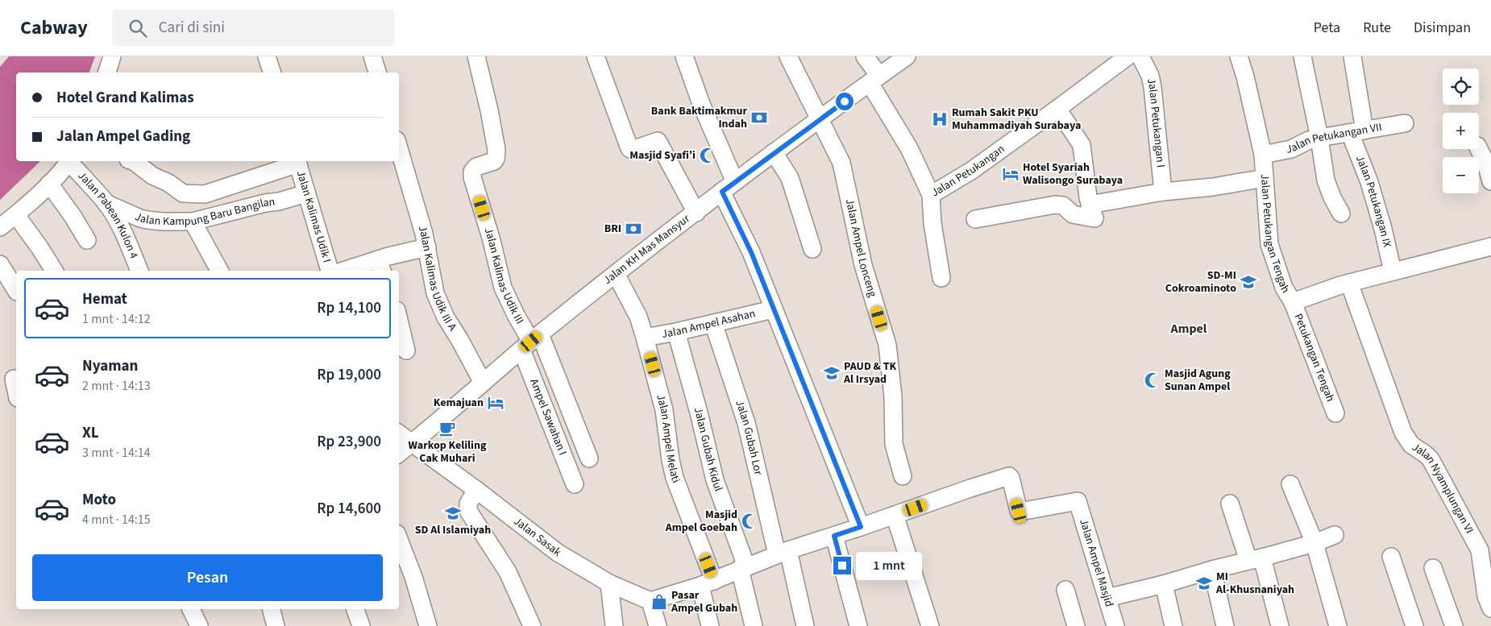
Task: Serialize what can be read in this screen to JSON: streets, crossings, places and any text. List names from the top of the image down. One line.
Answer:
{"streets":{"street":["Jalan Petukangan I","Jalan Petukangan VII","Jalan Petukangan","Jalan Petukangan IX","Jalan Kampung Baru Bangilan","Jalan Pabean Kulon 4","Jalan Kalimas Udik I","Jalan Petukangan Tengah","Jalan Ampel Lonceng","Jalan KH Mas Mansyur","Jalan Kalimas Udik III","Jalan Kalimas Udik III A","Jalan Ampel Asahan","Petukangan Tengah","Ampel Sawahan I","Jalan Gubah Lor","Jalan Ampel Melati","Jalan Gubah Kidul","Jalan Nyamplungan VI","Jalan Sasak","Jalan Ampel Masjid"]},"crossings":[["Jalan Petukangan VII","Jalan Petukangan IX"],["Jalan Petukangan VII","Jalan Petukangan Tengah"],["Jalan Petukangan","Jalan KH Mas Mansyur"],["Jalan Petukangan IX","Jalan Petukangan Tengah"],["Jalan Kampung Baru Bangilan","Jalan Pabean Kulon 4"],["Jalan Kampung Baru Bangilan","Jalan Kalimas Udik I"],["Jalan Petukangan Tengah","Petukangan Tengah"],["Jalan Petukangan Tengah","Jalan Nyamplungan VI"],["Jalan Ampel Lonceng","Jalan KH Mas Mansyur"],["Jalan KH Mas Mansyur","Jalan Kalimas Udik III"],["Jalan KH Mas Mansyur","Jalan Kalimas Udik III A"],["Jalan KH Mas Mansyur","Ampel Sawahan I"],["Jalan KH Mas Mansyur","Jalan Ampel Melati"],["Jalan KH Mas Mansyur","Jalan Sasak"],["Jalan Kalimas Udik III","Ampel Sawahan I"],["Jalan Ampel Asahan","Jalan Gubah Lor"],["Jalan Ampel Asahan","Jalan Ampel Melati"],["Jalan Ampel Asahan","Jalan Gubah Kidul"]],"districts":["Ampel"],"places":{"bank":["Bank Baktimakmur Indah","BRI"],"hospital":["Rumah Sakit PKU Muhammadiyah Surabaya"],"mosque":["Masjid Syafi'i","Masjid Agung Sunan Ampel","Masjid Ampel Goebah"],"hotel":["Hotel Syariah Walisongo Surabaya","Kemajuan"],"school or university":["SD-MI Cokroaminoto","PAUD & TK Al Irsyad","SD Al Islamiyah","MI Al-Khusnaniyah"],"cafe":["Warkop Keliling Cak Muhari"],"shop":["Pasar Ampel Gubah"]},"page":{"header":"Cabway","search":"Cari di sini","nav":["Peta","Rute","Disimpan"],"map_buttons":["+","−"],"banner":["Hotel Grand Kalimas","Jalan Ampel Gading"],"list":[{"name":"Hemat","note":"1 mnt · 14:12","value":"Rp 14,100"},{"name":"Nyaman","note":"2 mnt · 14:13","value":"Rp 19,000"},{"name":"XL","note":"3 mnt · 14:14","value":"Rp 23,900"},{"name":"Moto","note":"4 mnt · 14:15","value":"Rp 14,600"}],"buttons":"Pesan","bubble":"1 mnt"}}
